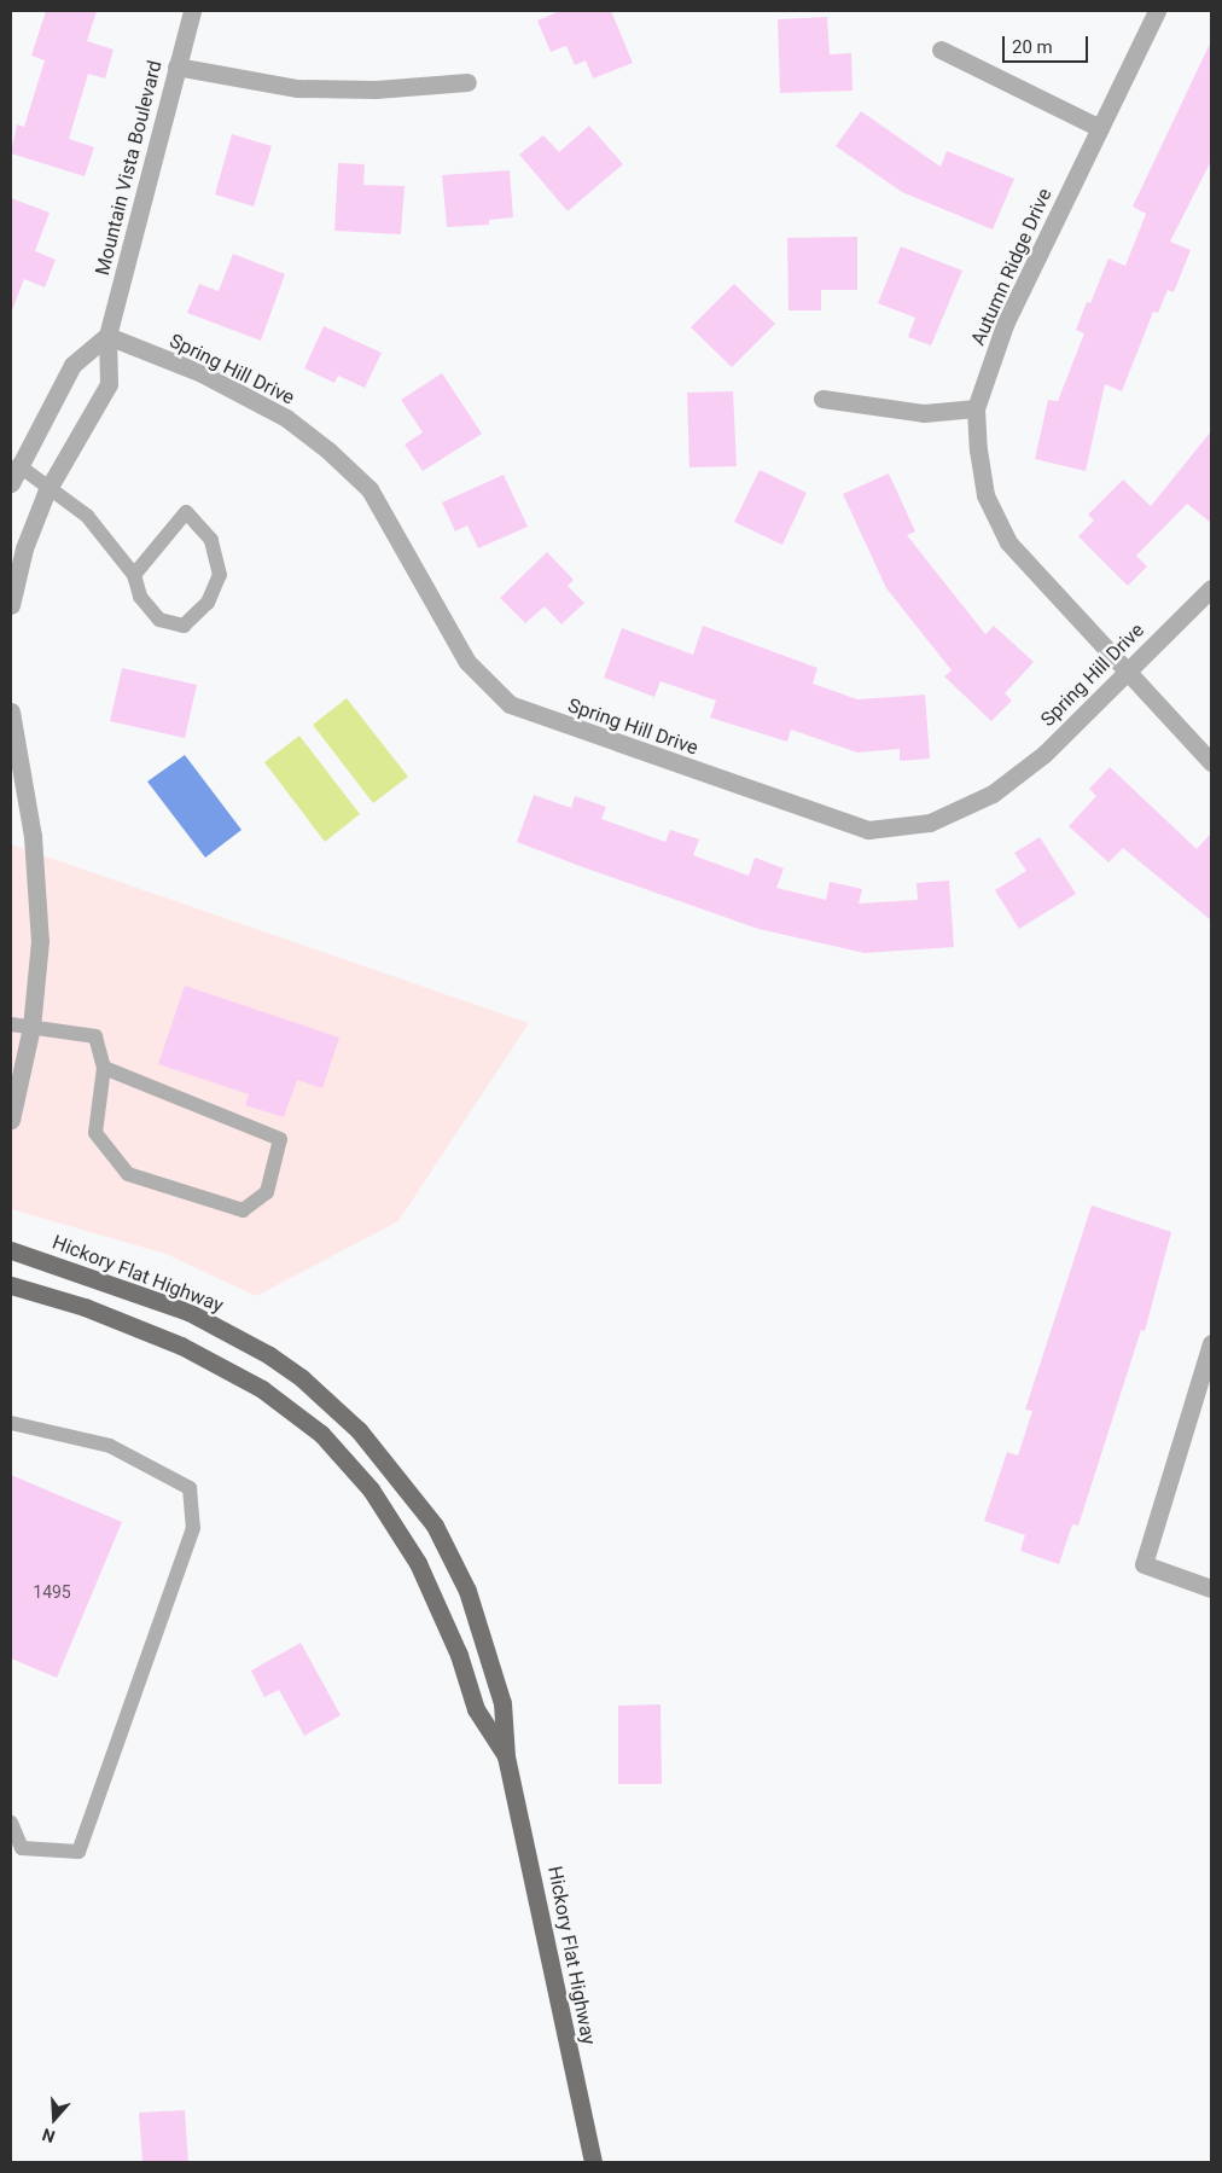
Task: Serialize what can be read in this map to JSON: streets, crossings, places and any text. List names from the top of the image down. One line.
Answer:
{"streets":{"main road":["Hickory Flat Highway"],"street":["Mountain Vista Boulevard","Autumn Ridge Drive","Spring Hill Drive"]},"crossings":[["Mountain Vista Boulevard","Spring Hill Drive"],["Autumn Ridge Drive","Spring Hill Drive"]],"house_numbers":["1495"],"scale_bar":"20 m","north":"bottom"}
